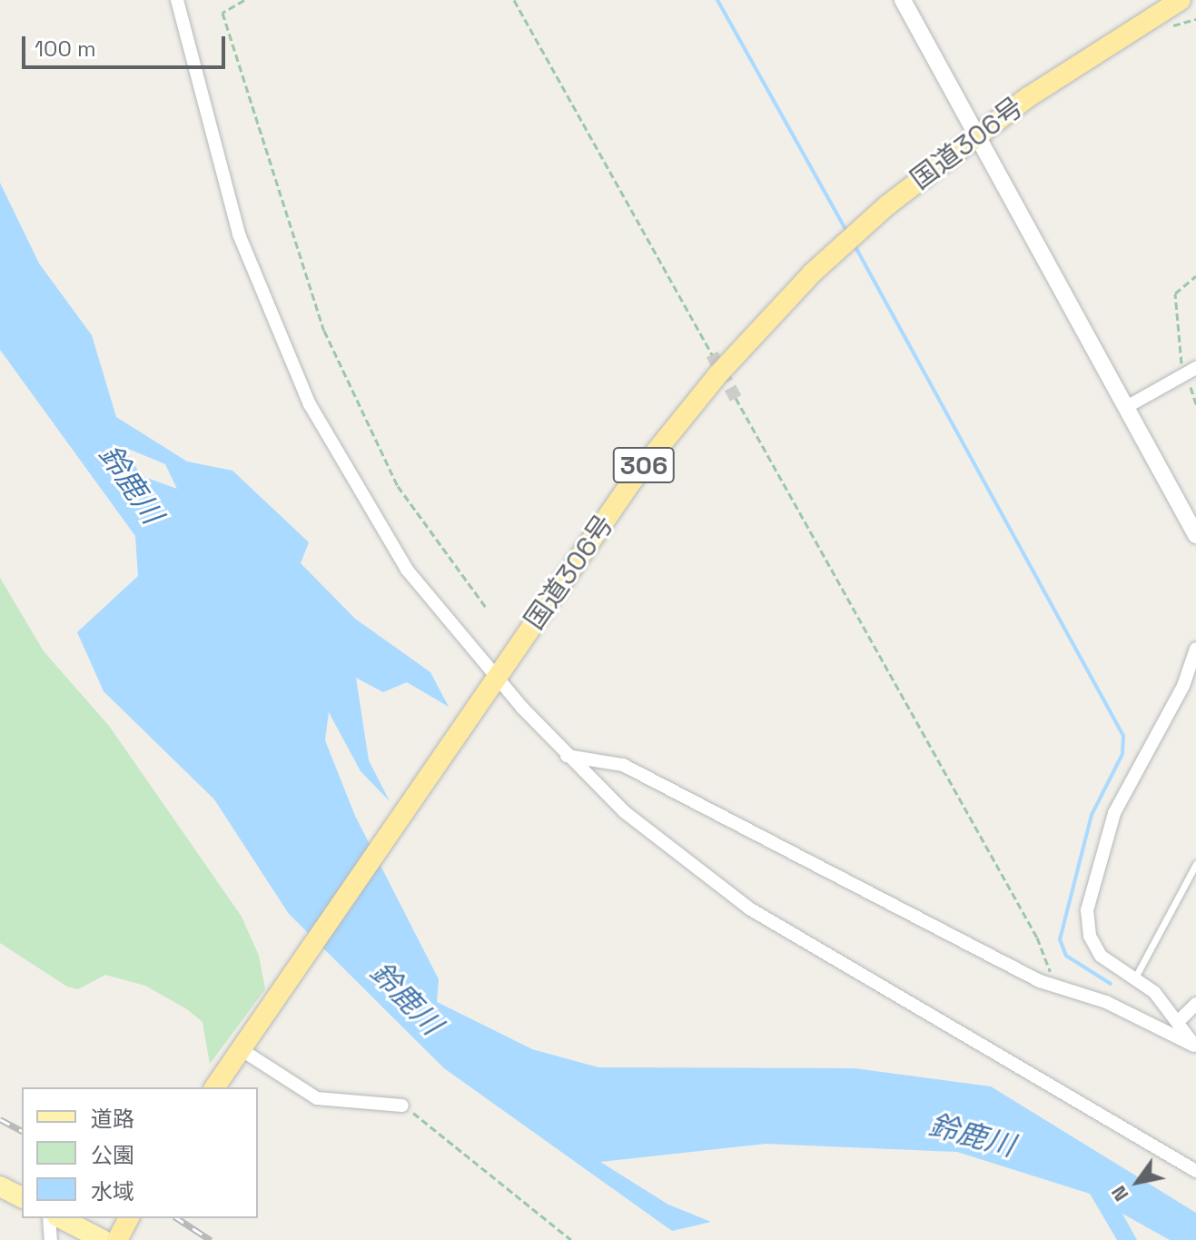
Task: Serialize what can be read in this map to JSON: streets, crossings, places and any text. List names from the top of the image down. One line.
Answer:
{"streets":{"highway":["国道306号","306"]},"water":["鈴鹿川"],"legend":["道路","公園","水域"],"scale_bar":"100 m","north":"bottom left"}
